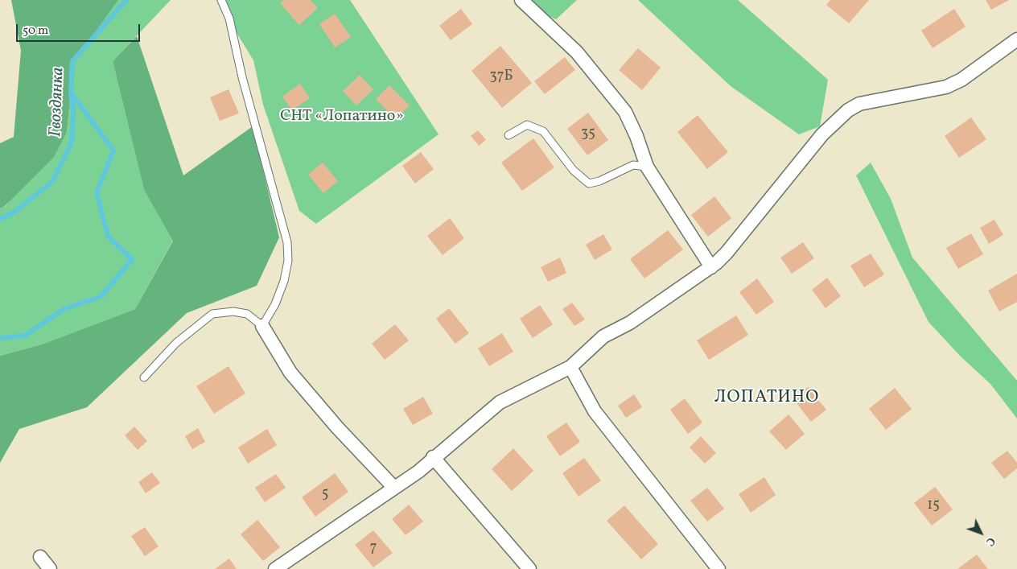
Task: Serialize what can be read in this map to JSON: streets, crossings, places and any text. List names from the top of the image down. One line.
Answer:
{"districts":["ЛОПАТИНО"],"water":["Гвоздянка"],"parks":["СНТ «Лопатино»"],"house_numbers":["37Б","35","5","15","7"],"scale_bar":"50 m","north":"bottom right"}
